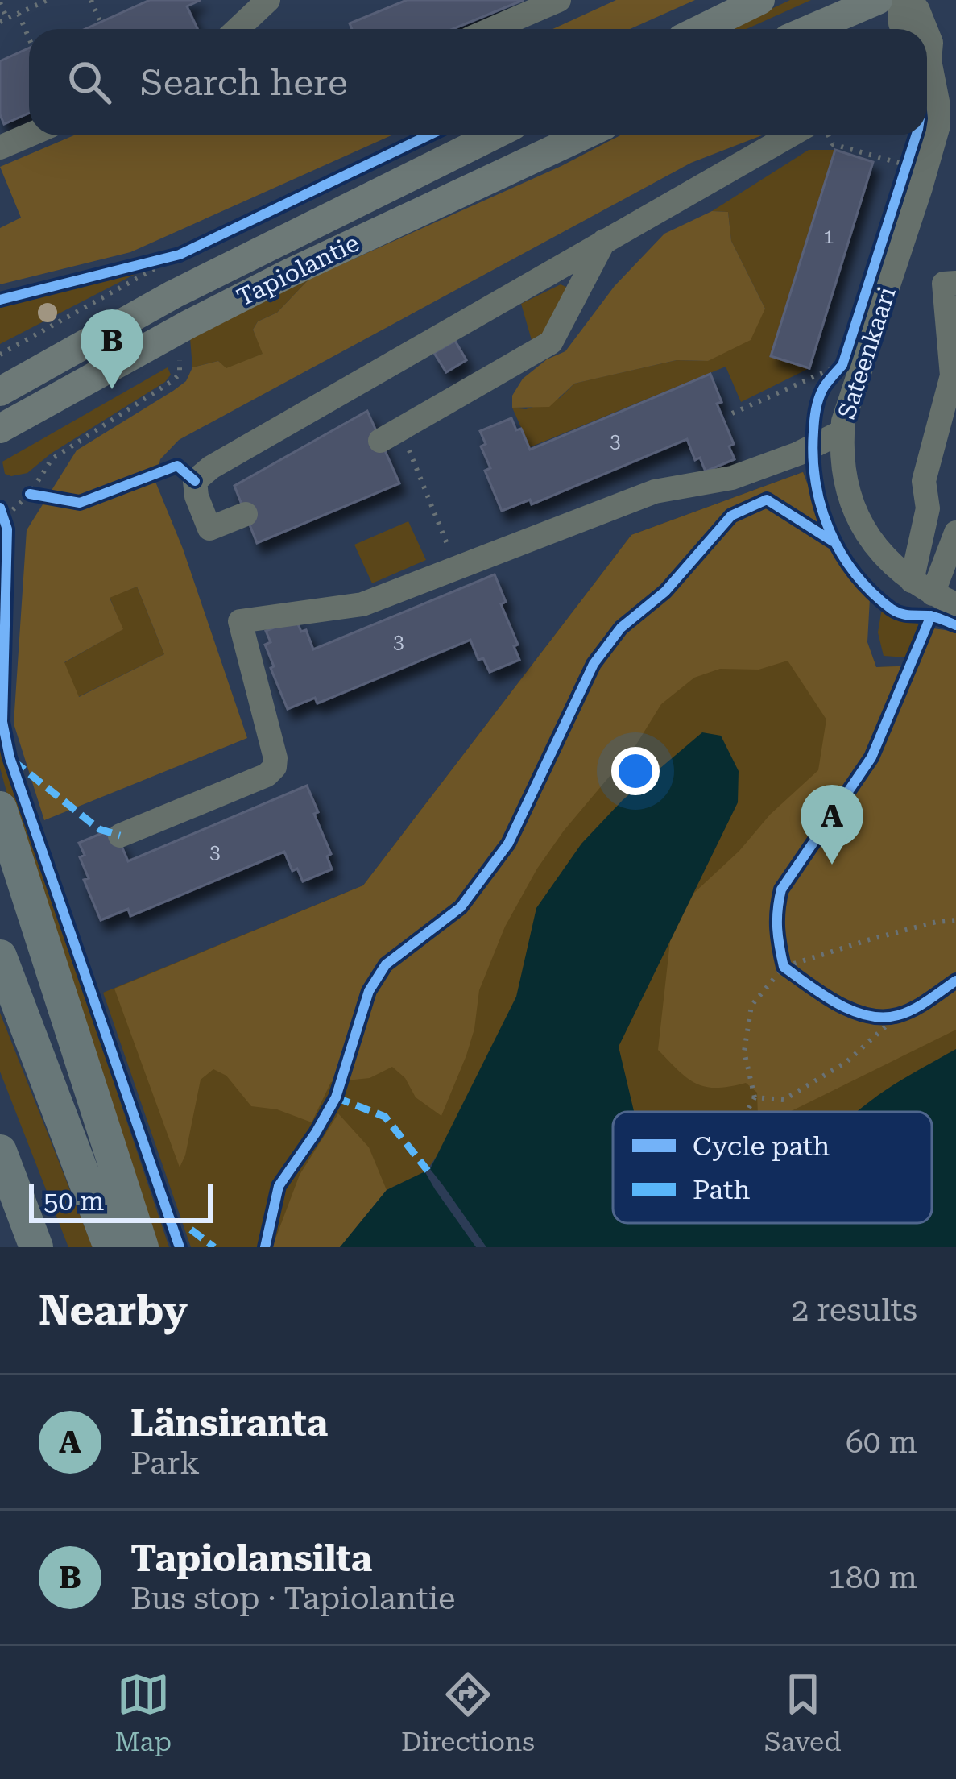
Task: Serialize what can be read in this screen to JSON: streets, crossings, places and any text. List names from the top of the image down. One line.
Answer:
{"streets":{"main road":["Tapiolantie"],"street":["Sateenkaari"]},"house_numbers":["1","3","3","3"],"legend":["Cycle path","Path"],"scale_bar":"50 m","page":{"search":"Search here","pins":["B","A"],"scale":"50 m","heading":["Nearby","2 results"],"list":[{"mark":"A","name":"Länsiranta","note":"Park","value":"60 m"},{"mark":"B","name":"Tapiolansilta","note":"Bus stop · Tapiolantie","value":"180 m"}],"nav":["Map","Directions","Saved"]}}
